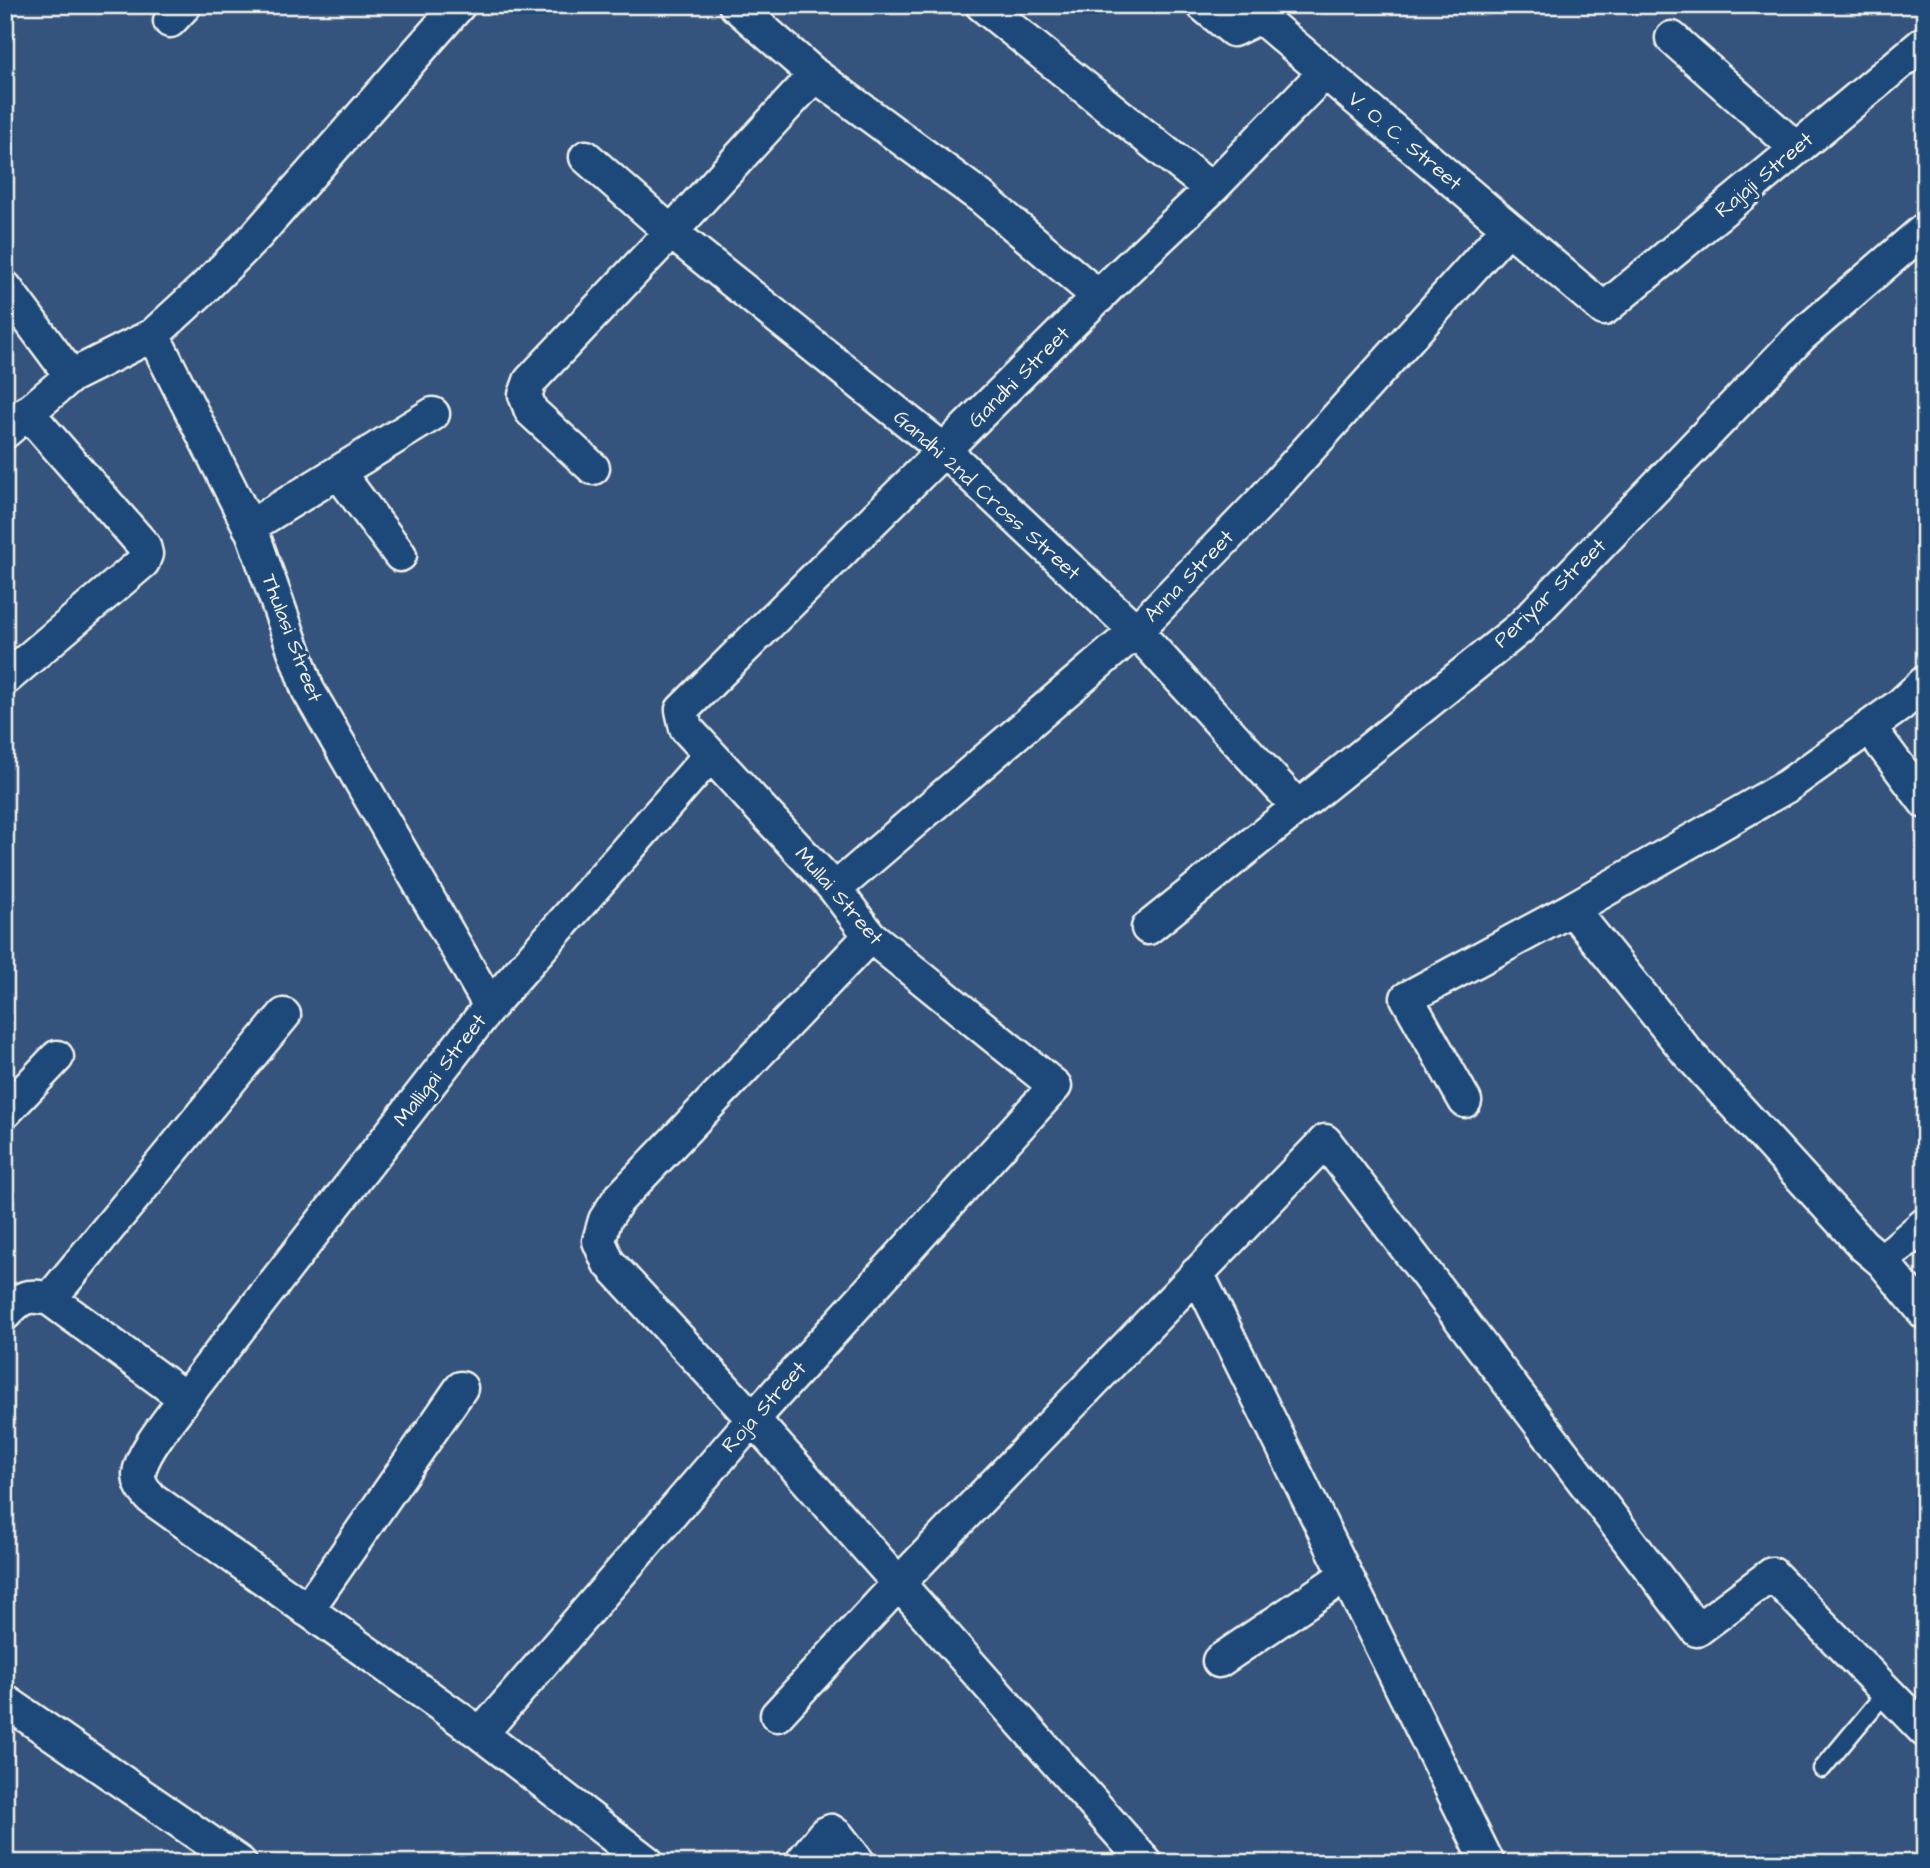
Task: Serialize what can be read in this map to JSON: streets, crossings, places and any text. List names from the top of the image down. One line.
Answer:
{"streets":{"street":["V. O. C. Street","Rajaji Street","Gandhi Street","Gandhi 2nd Cross Street","Anna Street","Periyar Street","Thulasi Street","Mullai Street","Malligai Street","Roja Street"]},"crossings":[["V. O. C. Street","Rajaji Street"],["V. O. C. Street","Gandhi Street"],["V. O. C. Street","Anna Street"],["Gandhi Street","Gandhi 2nd Cross Street"],["Gandhi Street","Mullai Street"],["Gandhi 2nd Cross Street","Anna Street"],["Gandhi 2nd Cross Street","Periyar Street"],["Anna Street","Mullai Street"],["Thulasi Street","Malligai Street"],["Mullai Street","Malligai Street"],["Mullai Street","Roja Street"]]}
